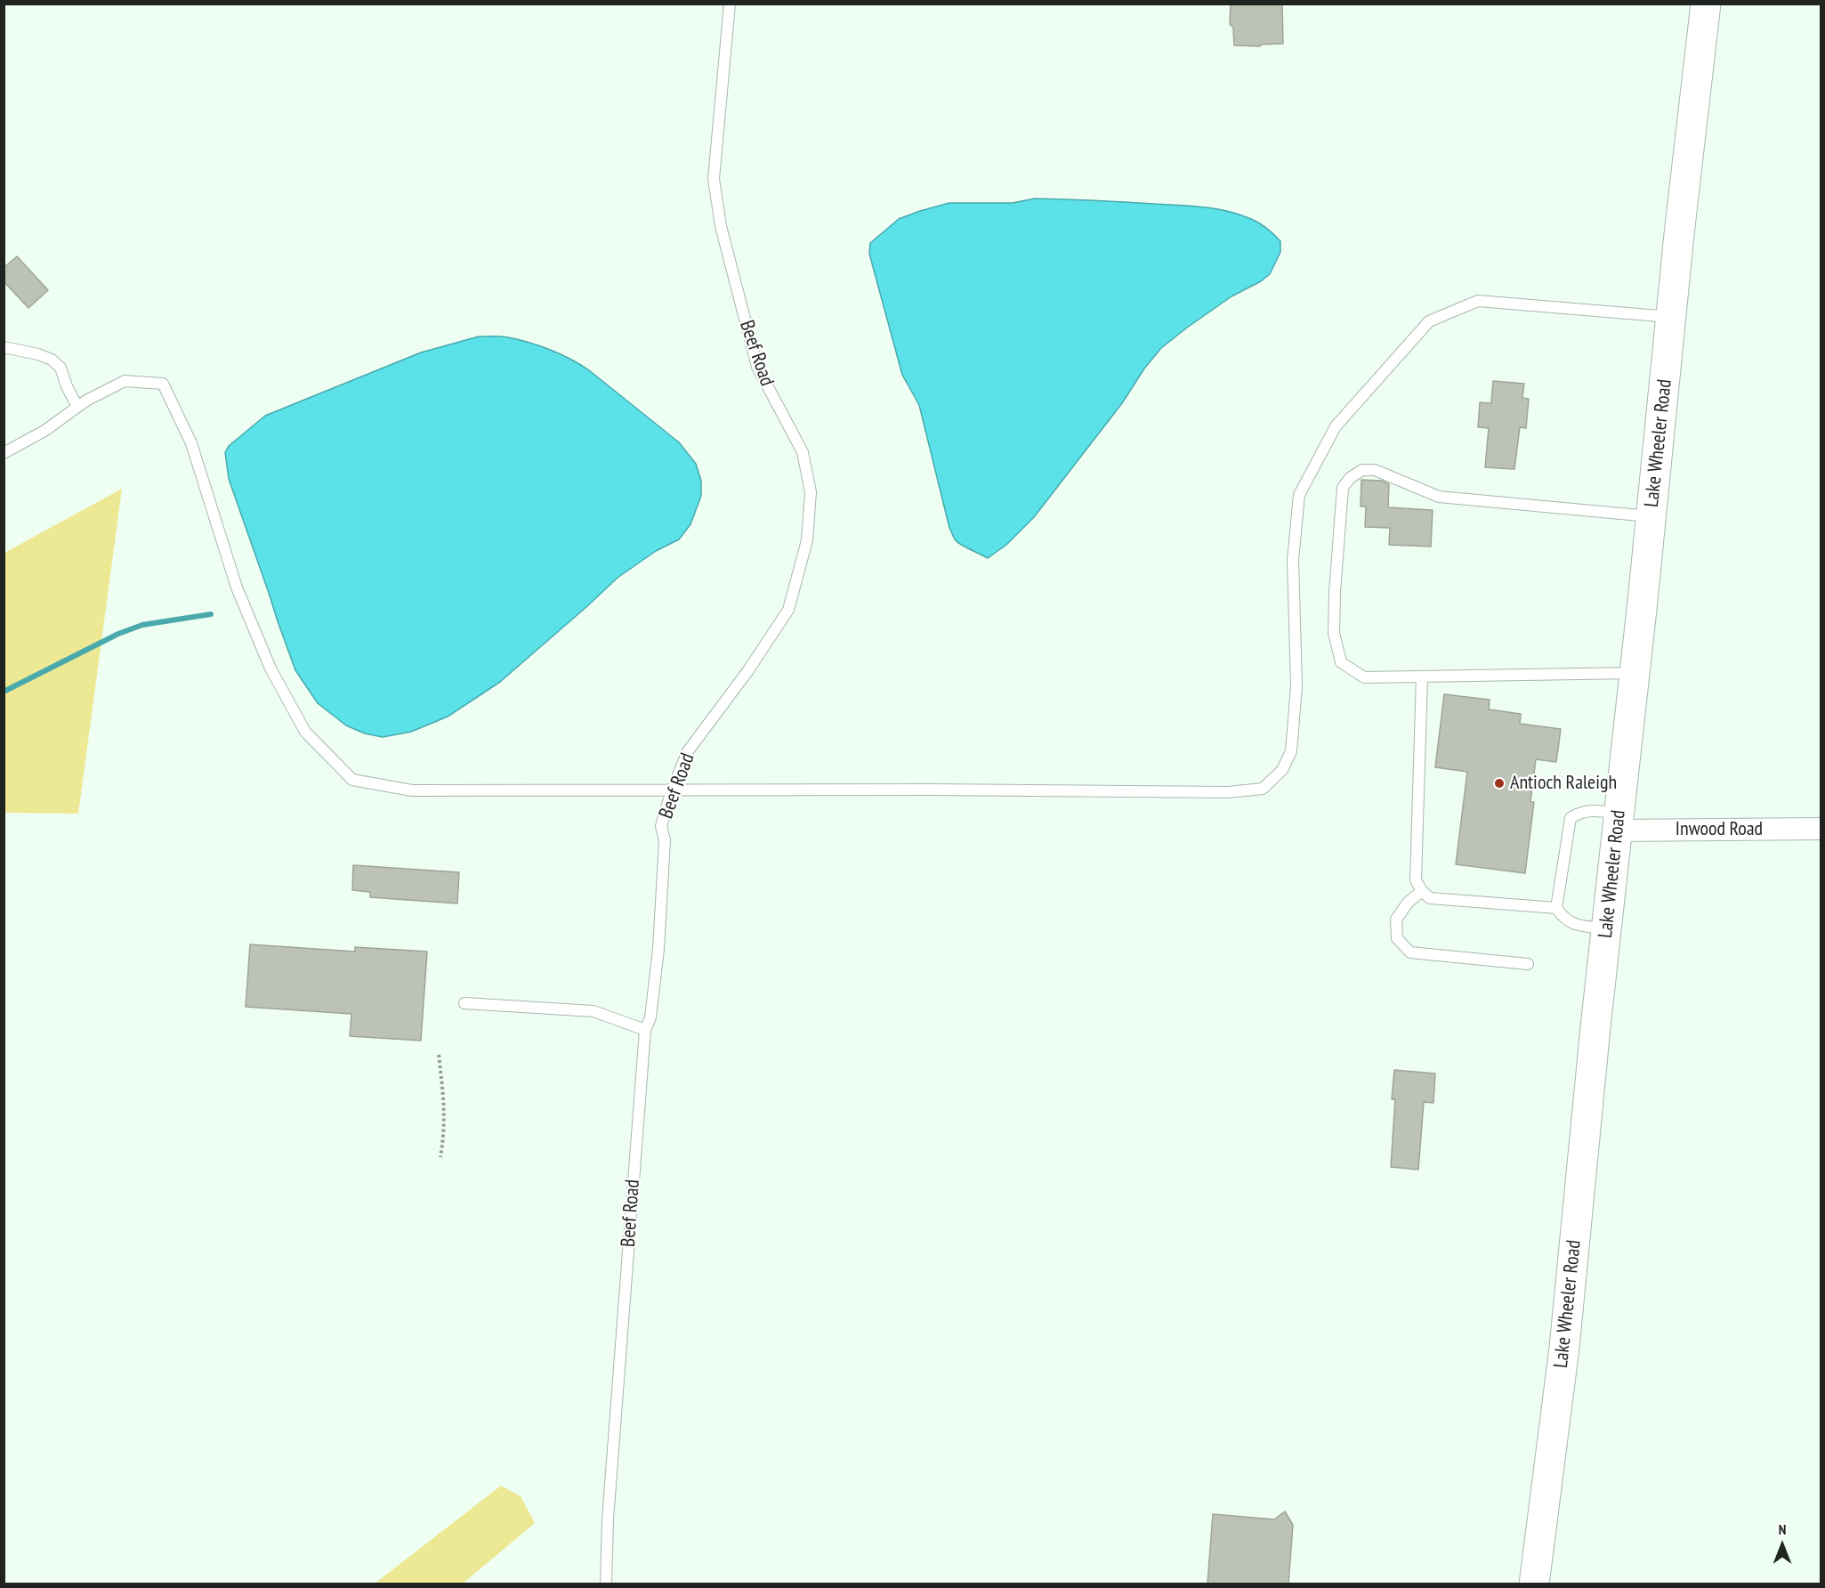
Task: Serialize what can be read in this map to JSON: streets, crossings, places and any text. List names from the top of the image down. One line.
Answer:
{"streets":{"street":["Lake Wheeler Road","Inwood Road"],"lane":["Beef Road"]},"crossings":[["Lake Wheeler Road","Inwood Road"]],"places":["Antioch Raleigh"],"north":"top"}
